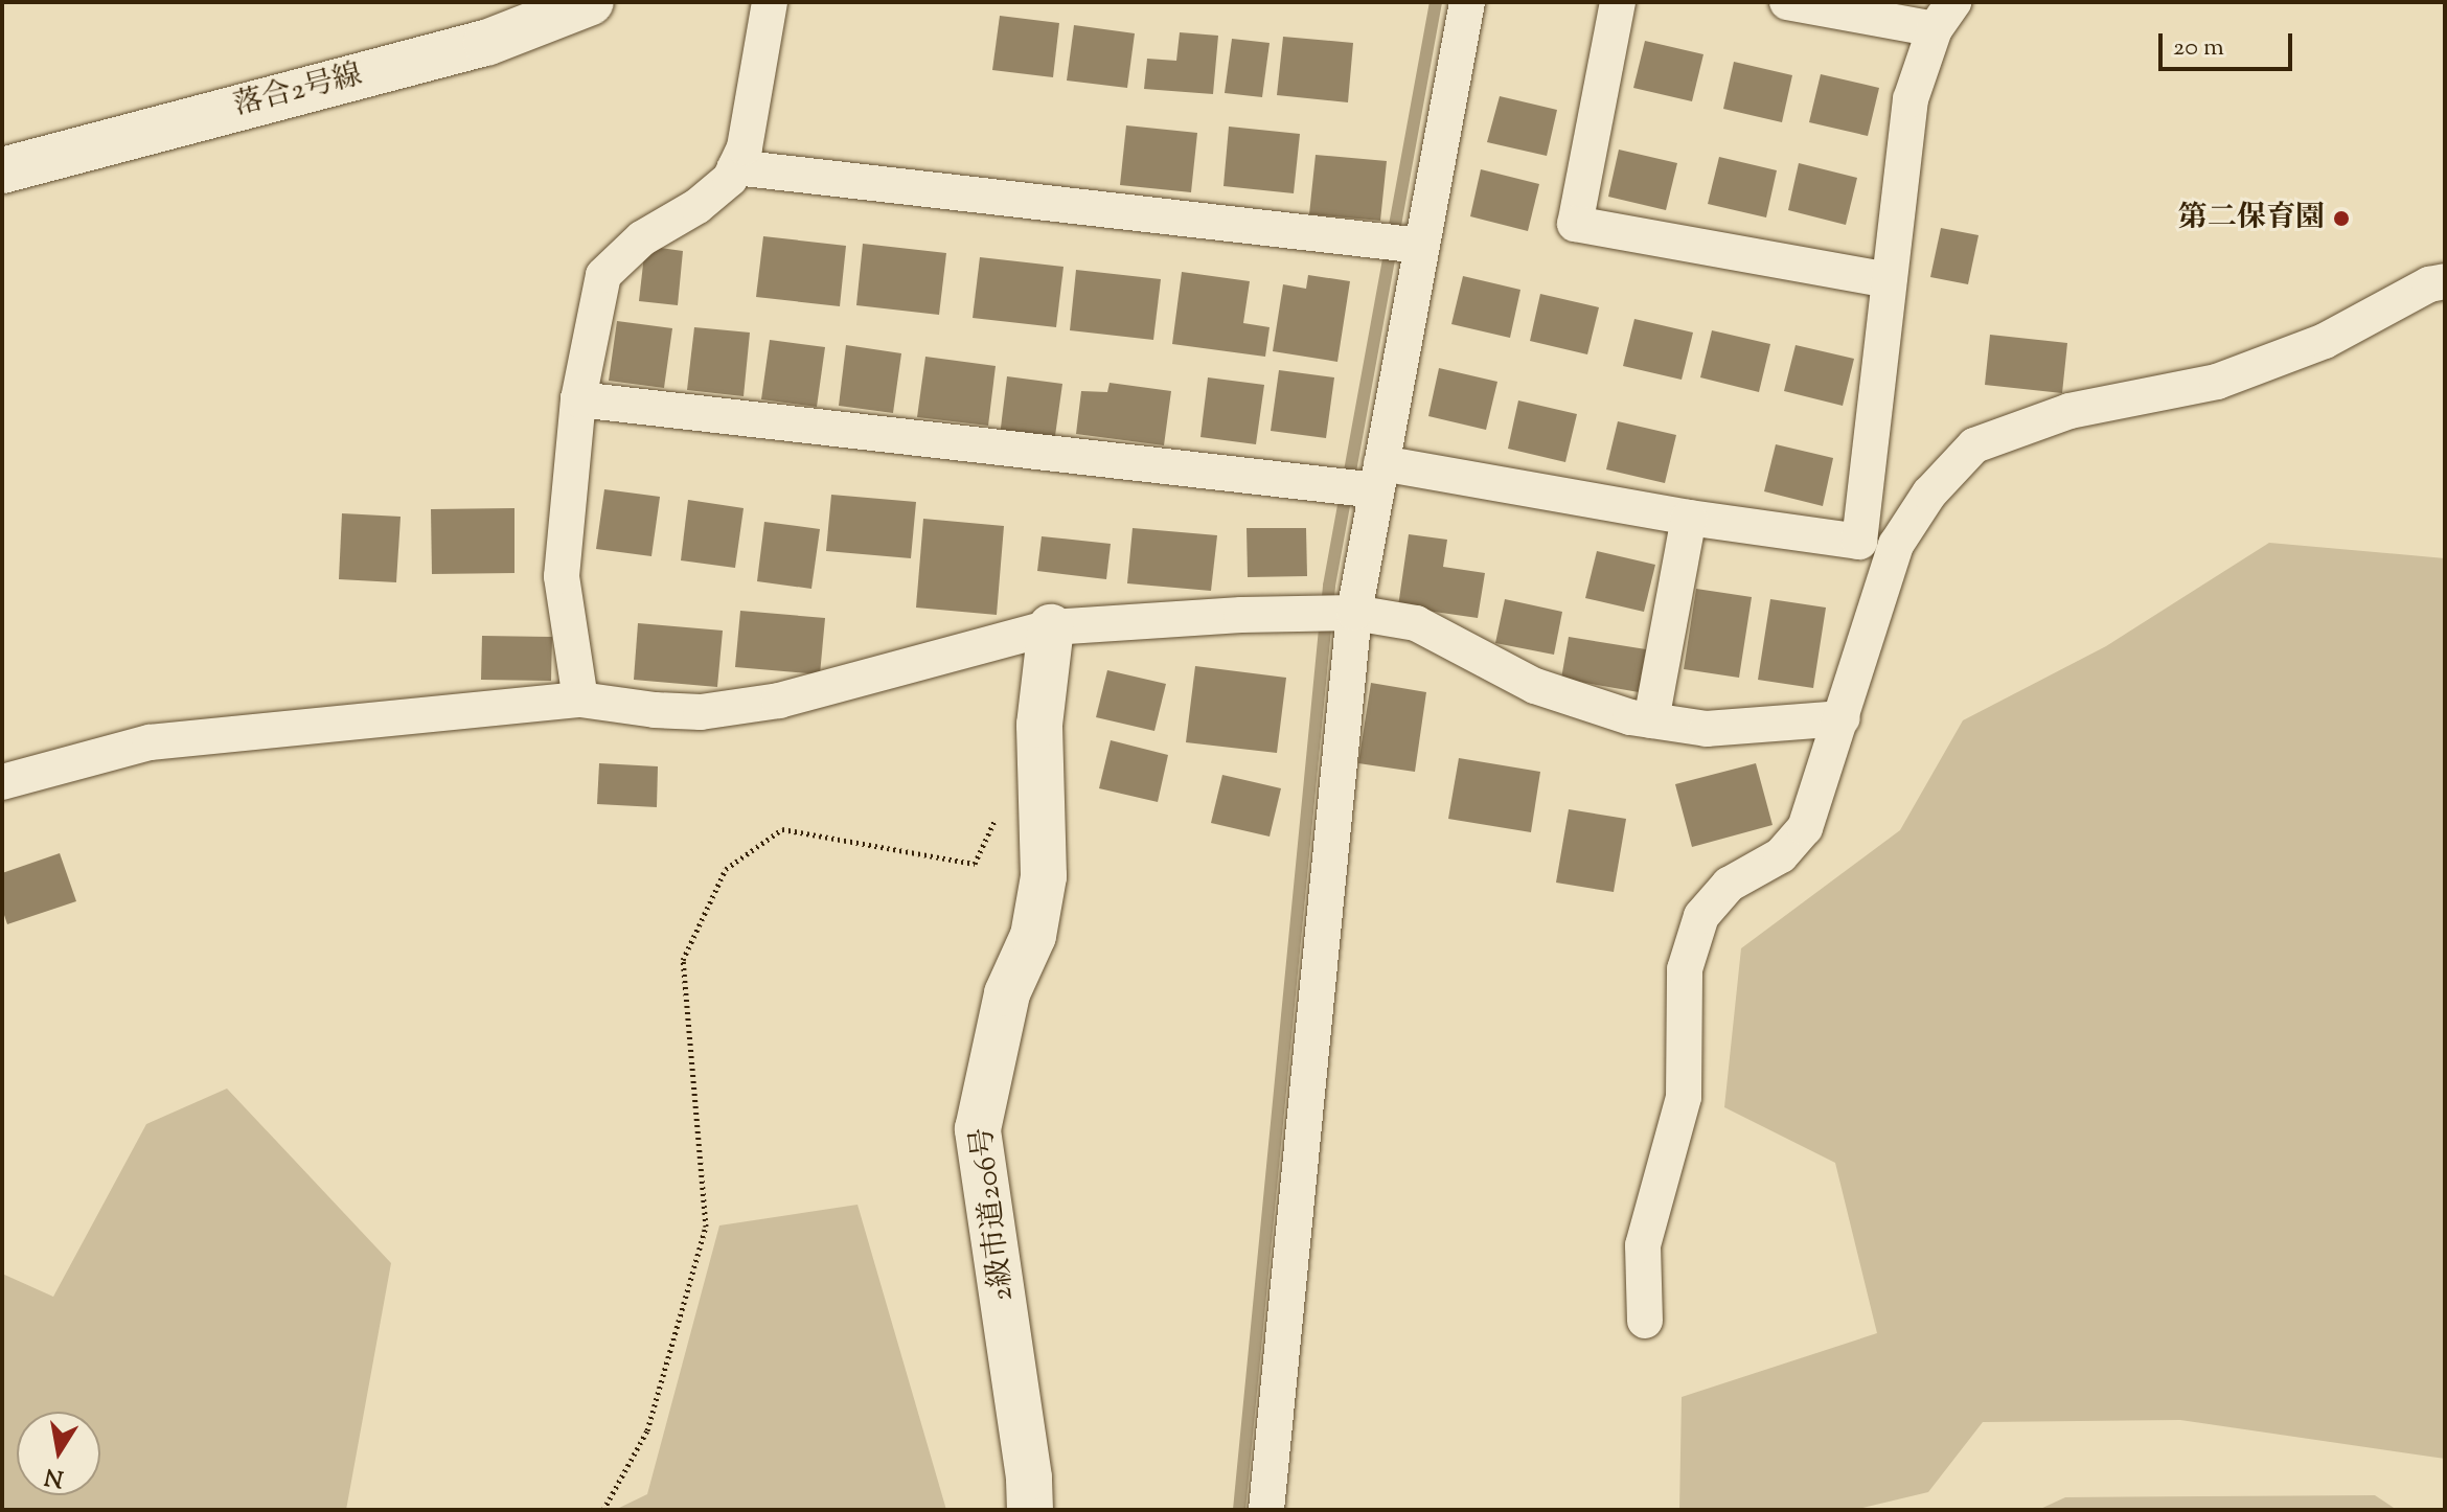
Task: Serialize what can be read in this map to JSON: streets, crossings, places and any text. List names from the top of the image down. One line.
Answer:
{"streets":{"street":["落合2号線","2級市道206号"]},"places":["第二保育園"],"scale_bar":"20 m","north":"bottom"}
